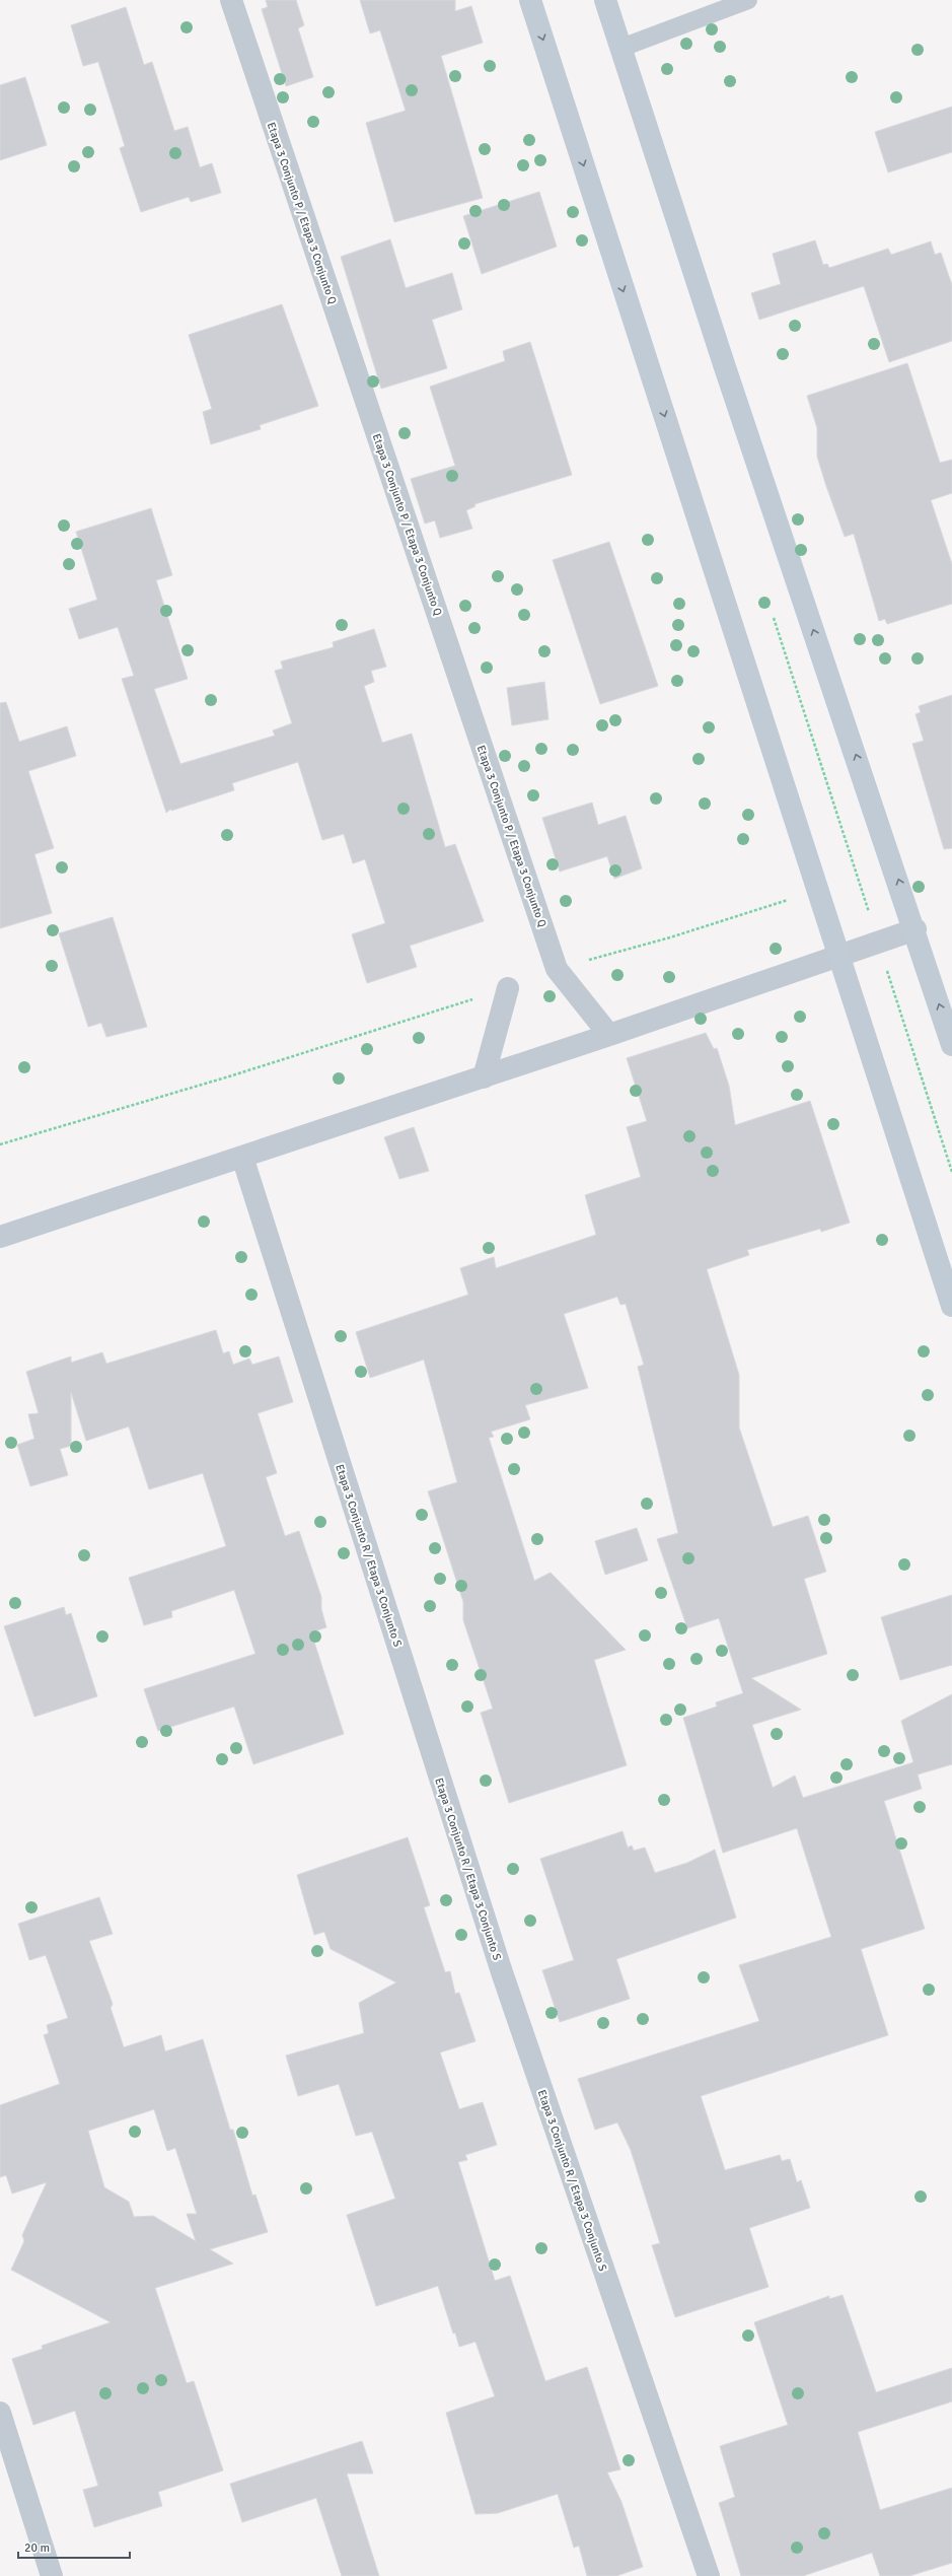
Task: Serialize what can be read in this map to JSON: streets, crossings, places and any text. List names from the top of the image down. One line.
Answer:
{"streets":{"street":["Etapa 3 Conjunto P / Etapa 3 Conjunto Q","Etapa 3 Conjunto R / Etapa 3 Conjunto S"]},"scale_bar":"20 m"}
